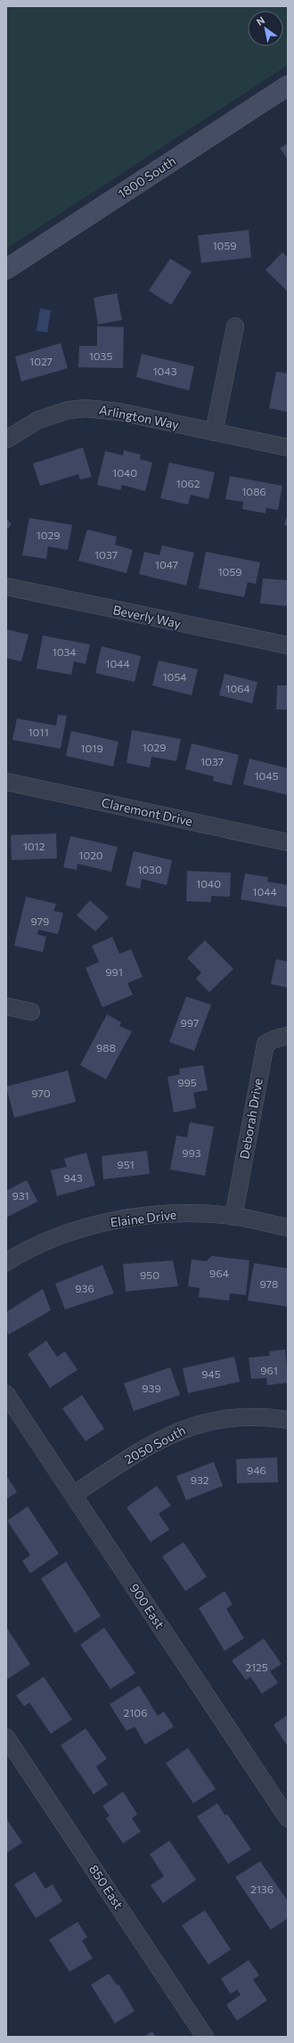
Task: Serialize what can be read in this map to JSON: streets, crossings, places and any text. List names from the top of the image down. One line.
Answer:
{"streets":{"main road":["1800 South"],"street":["Arlington Way","Beverly Way","Claremont Drive","Deborah Drive","Elaine Drive","2050 South","900 East","850 East"]},"crossings":[["Deborah Drive","Elaine Drive"],["2050 South","900 East"]],"house_numbers":["1059","1035","1027","1043","1040","1062","1086","1029","1037","1047","1059","1034","1044","1054","1064","1011","1029","1019","1037","1045","1012","1020","1030","1040","1044","979","991","997","988","995","970","993","951","943","931","964","950","978","936","961","945","939","946","932","2125","2106","2136"],"north":"top left"}
